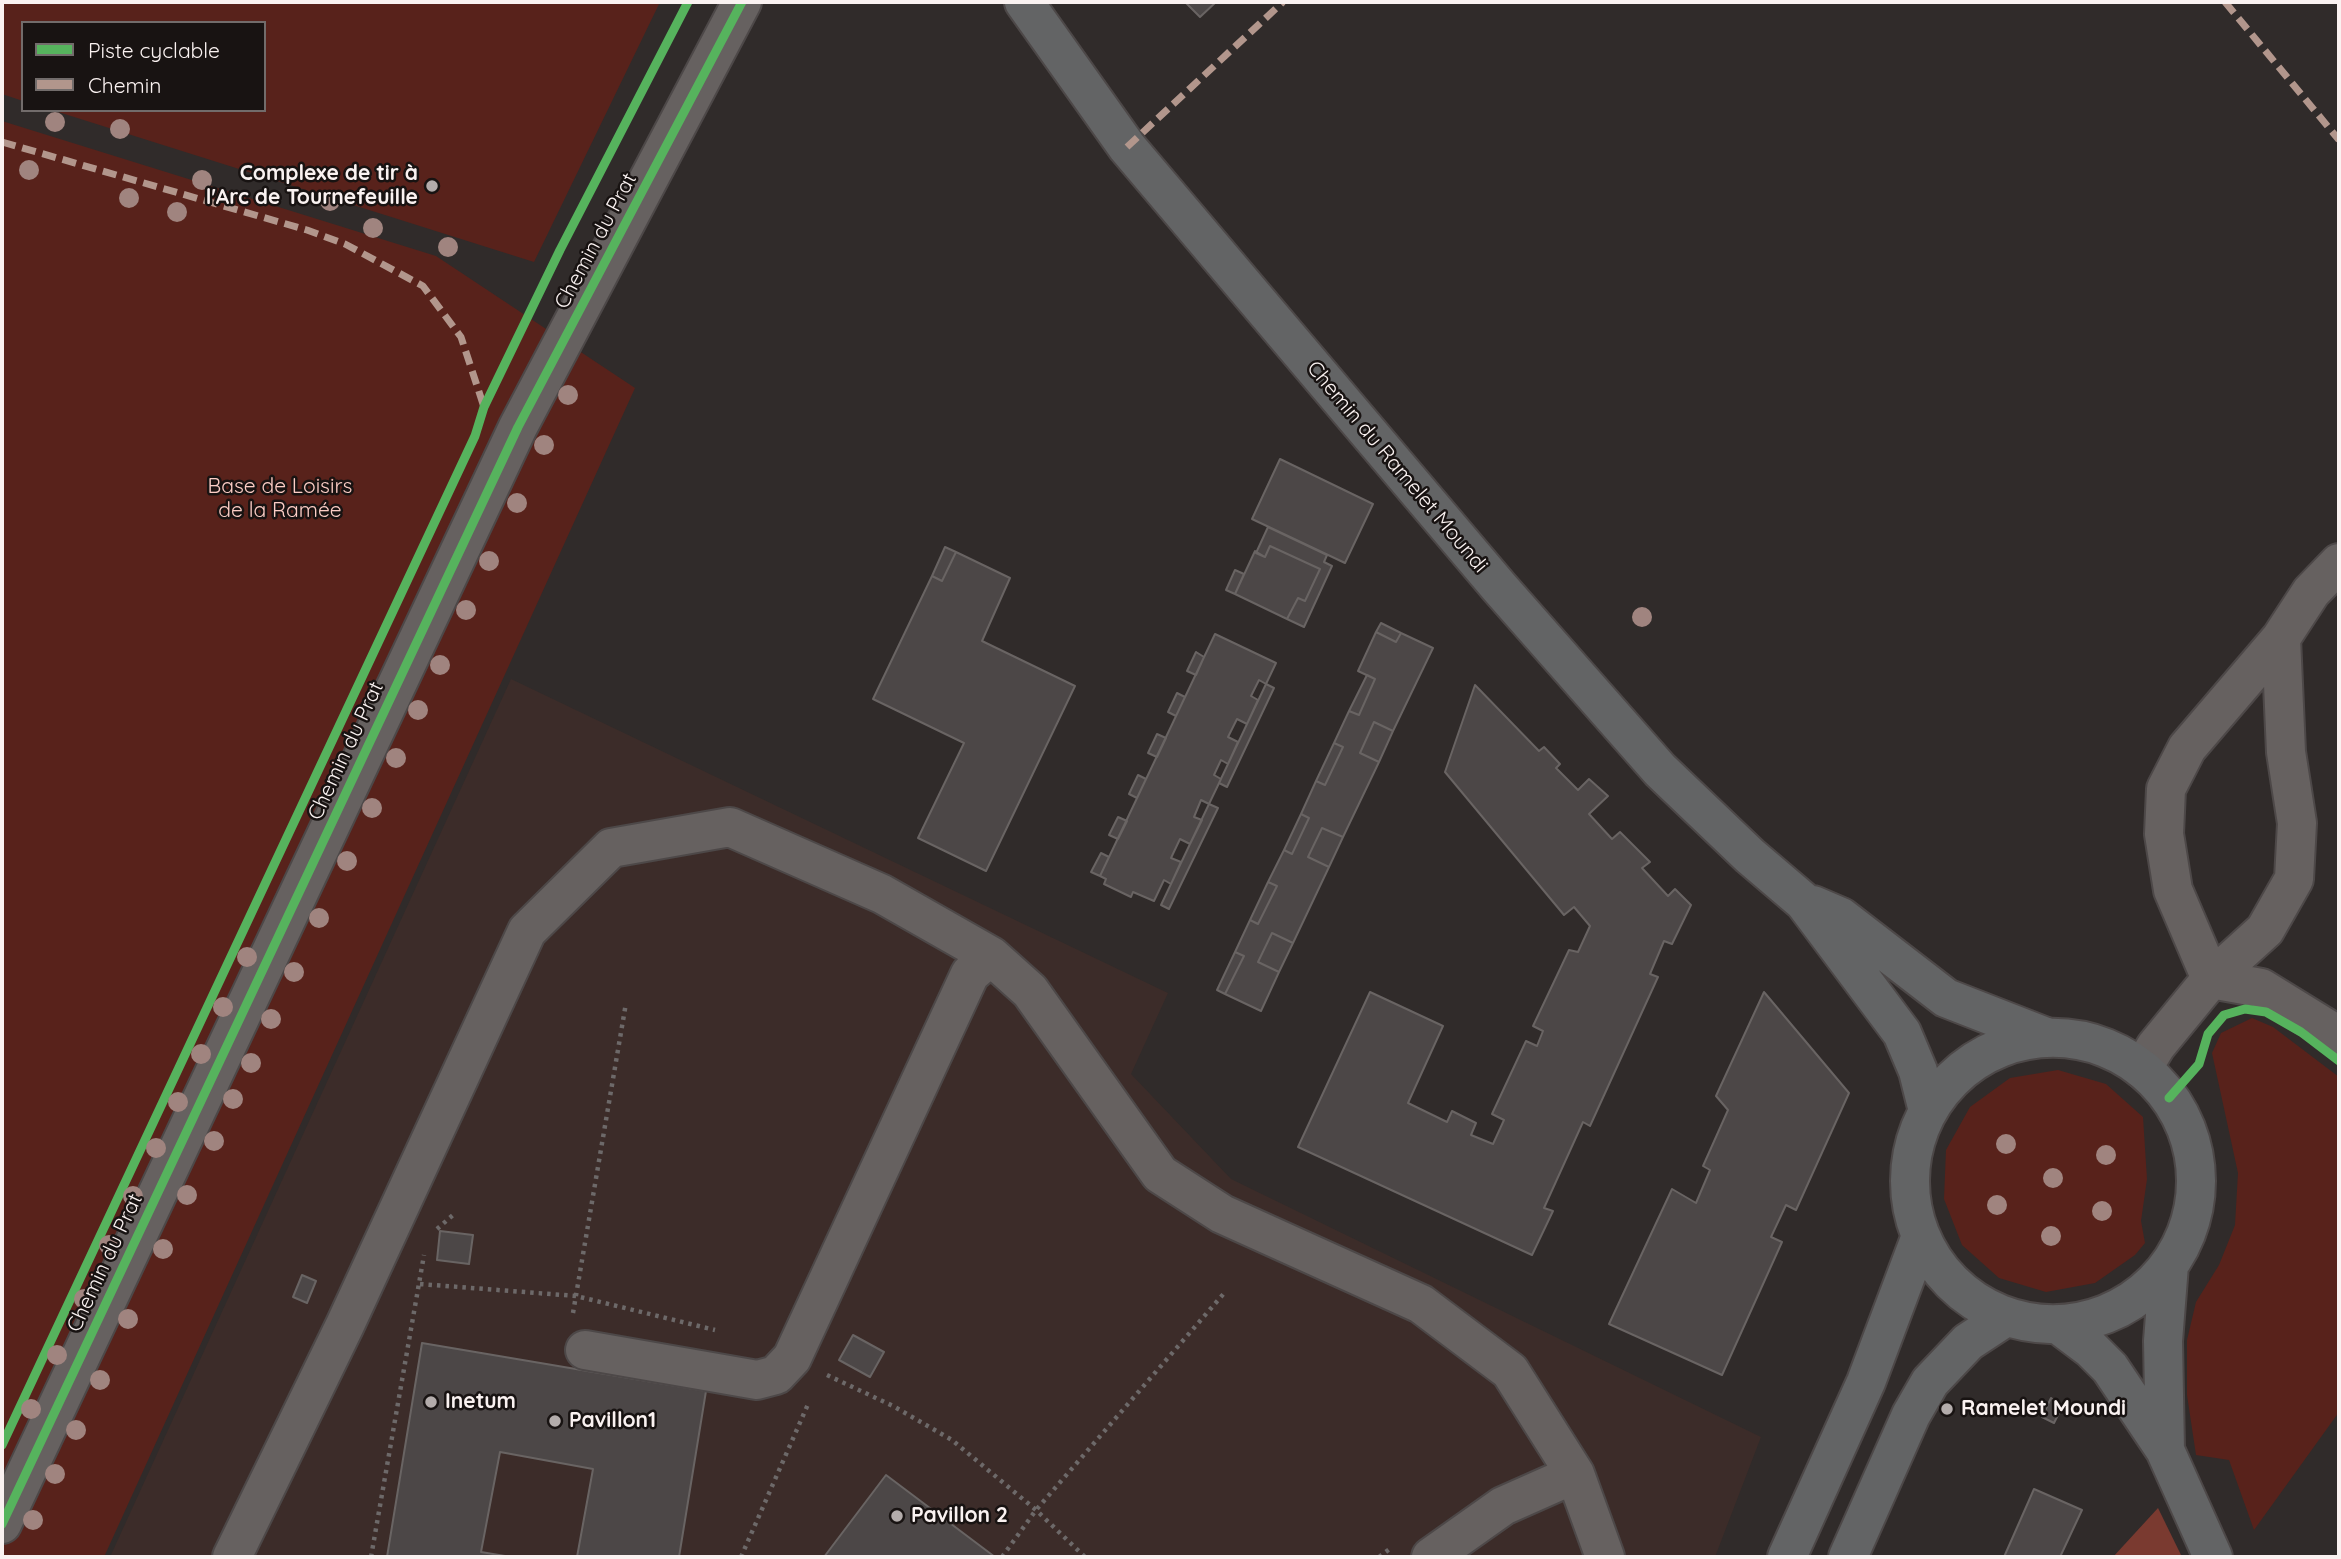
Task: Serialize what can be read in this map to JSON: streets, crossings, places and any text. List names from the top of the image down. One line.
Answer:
{"streets":{"main road":["Chemin du Ramelet Moundi"],"street":["Chemin du Prat"]},"parks":["Base de Loisirs de la Ramée"],"places":["Complexe de tir à l'Arc de Tournefeuille","Inetum","Ramelet Moundi","Pavillon1","Pavillon 2"],"legend":["Piste cyclable","Chemin"]}
